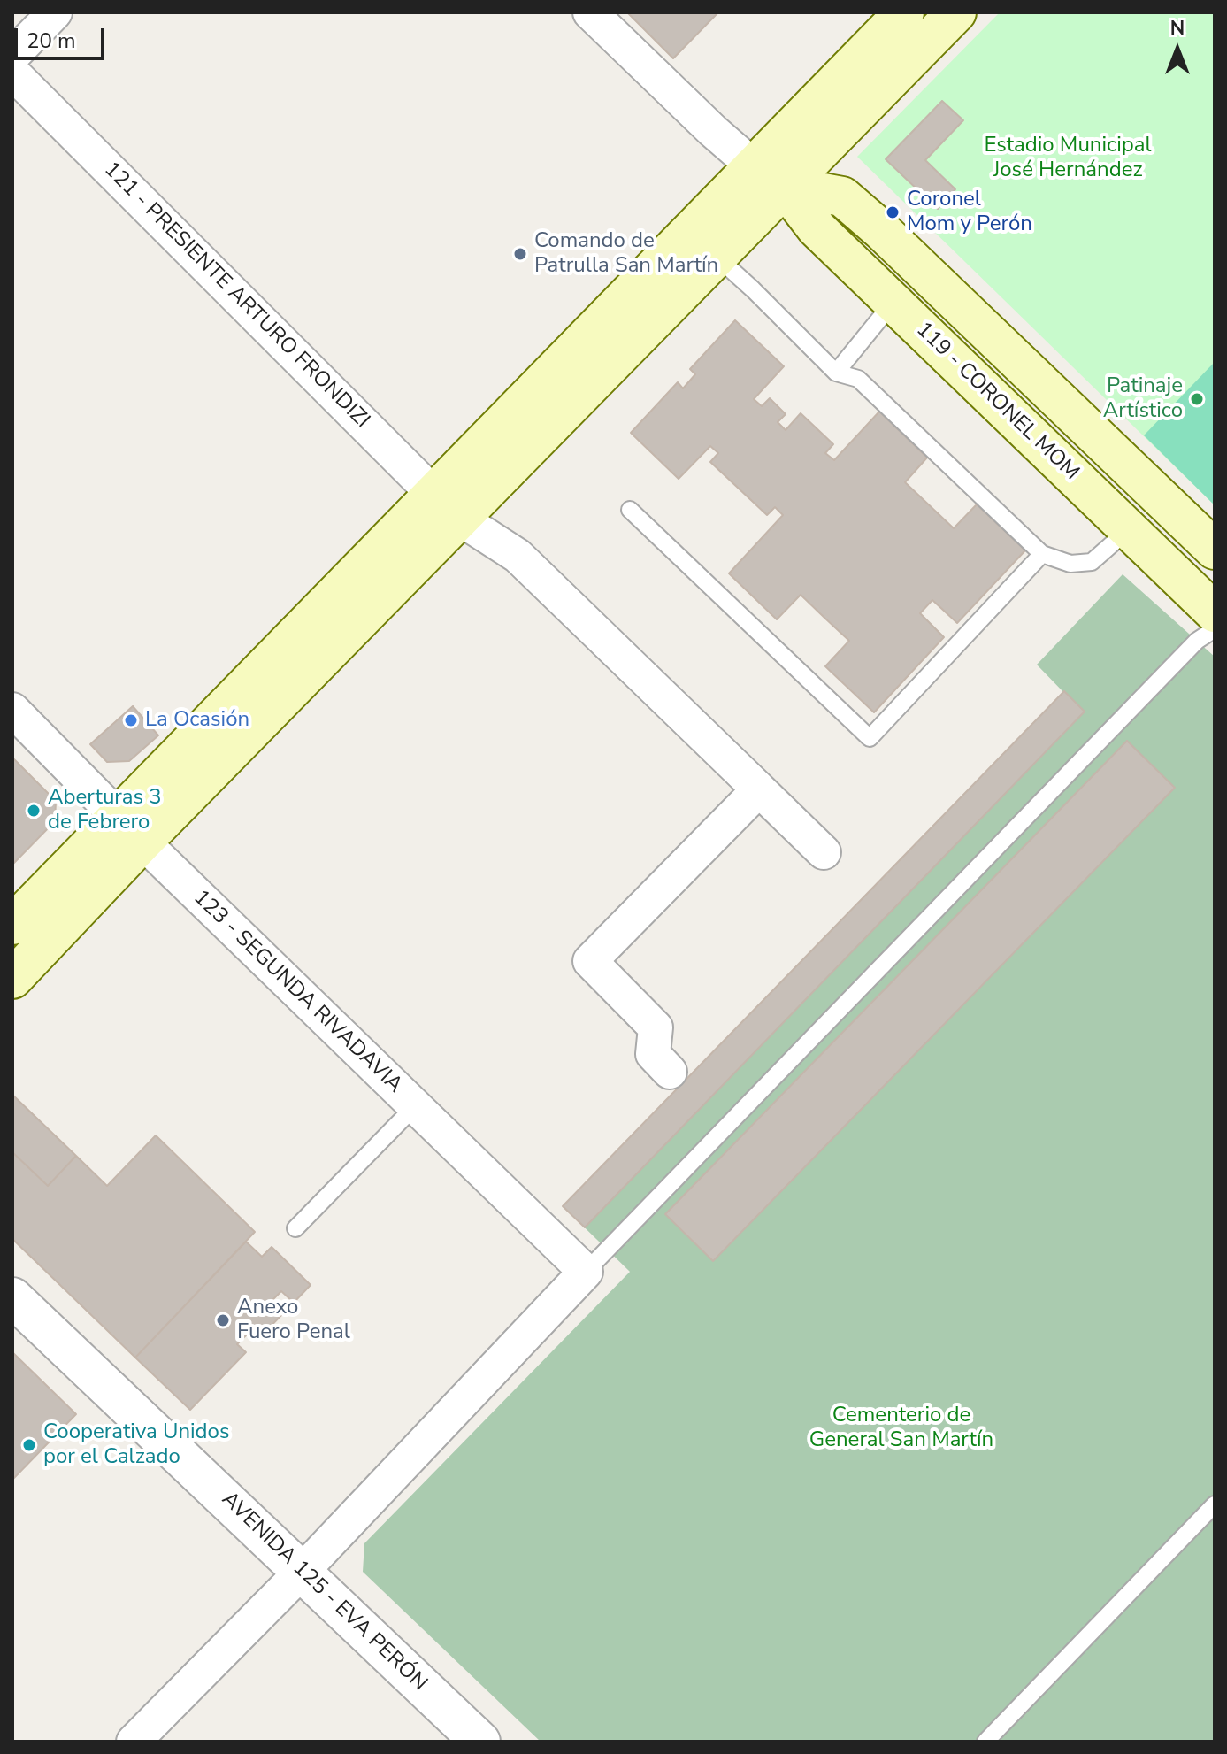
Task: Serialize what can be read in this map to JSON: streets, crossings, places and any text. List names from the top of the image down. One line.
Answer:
{"streets":{"main road":["119 - CORONEL MOM"],"street":["121 - PRESIENTE ARTURO FRONDIZI","123 - SEGUNDA RIVADAVIA","AVENIDA 125 - EVA PERÓN"]},"parks":["Estadio Municipal José Hernández","Cementerio de General San Martín"],"places":["Coronel Mom y Perón","Comando de Patrulla San Martín","Patinaje Artístico","La Ocasión","Aberturas 3 de Febrero","Anexo Fuero Penal","Cooperativa Unidos por el Calzado"],"scale_bar":"20 m","north":"top"}
